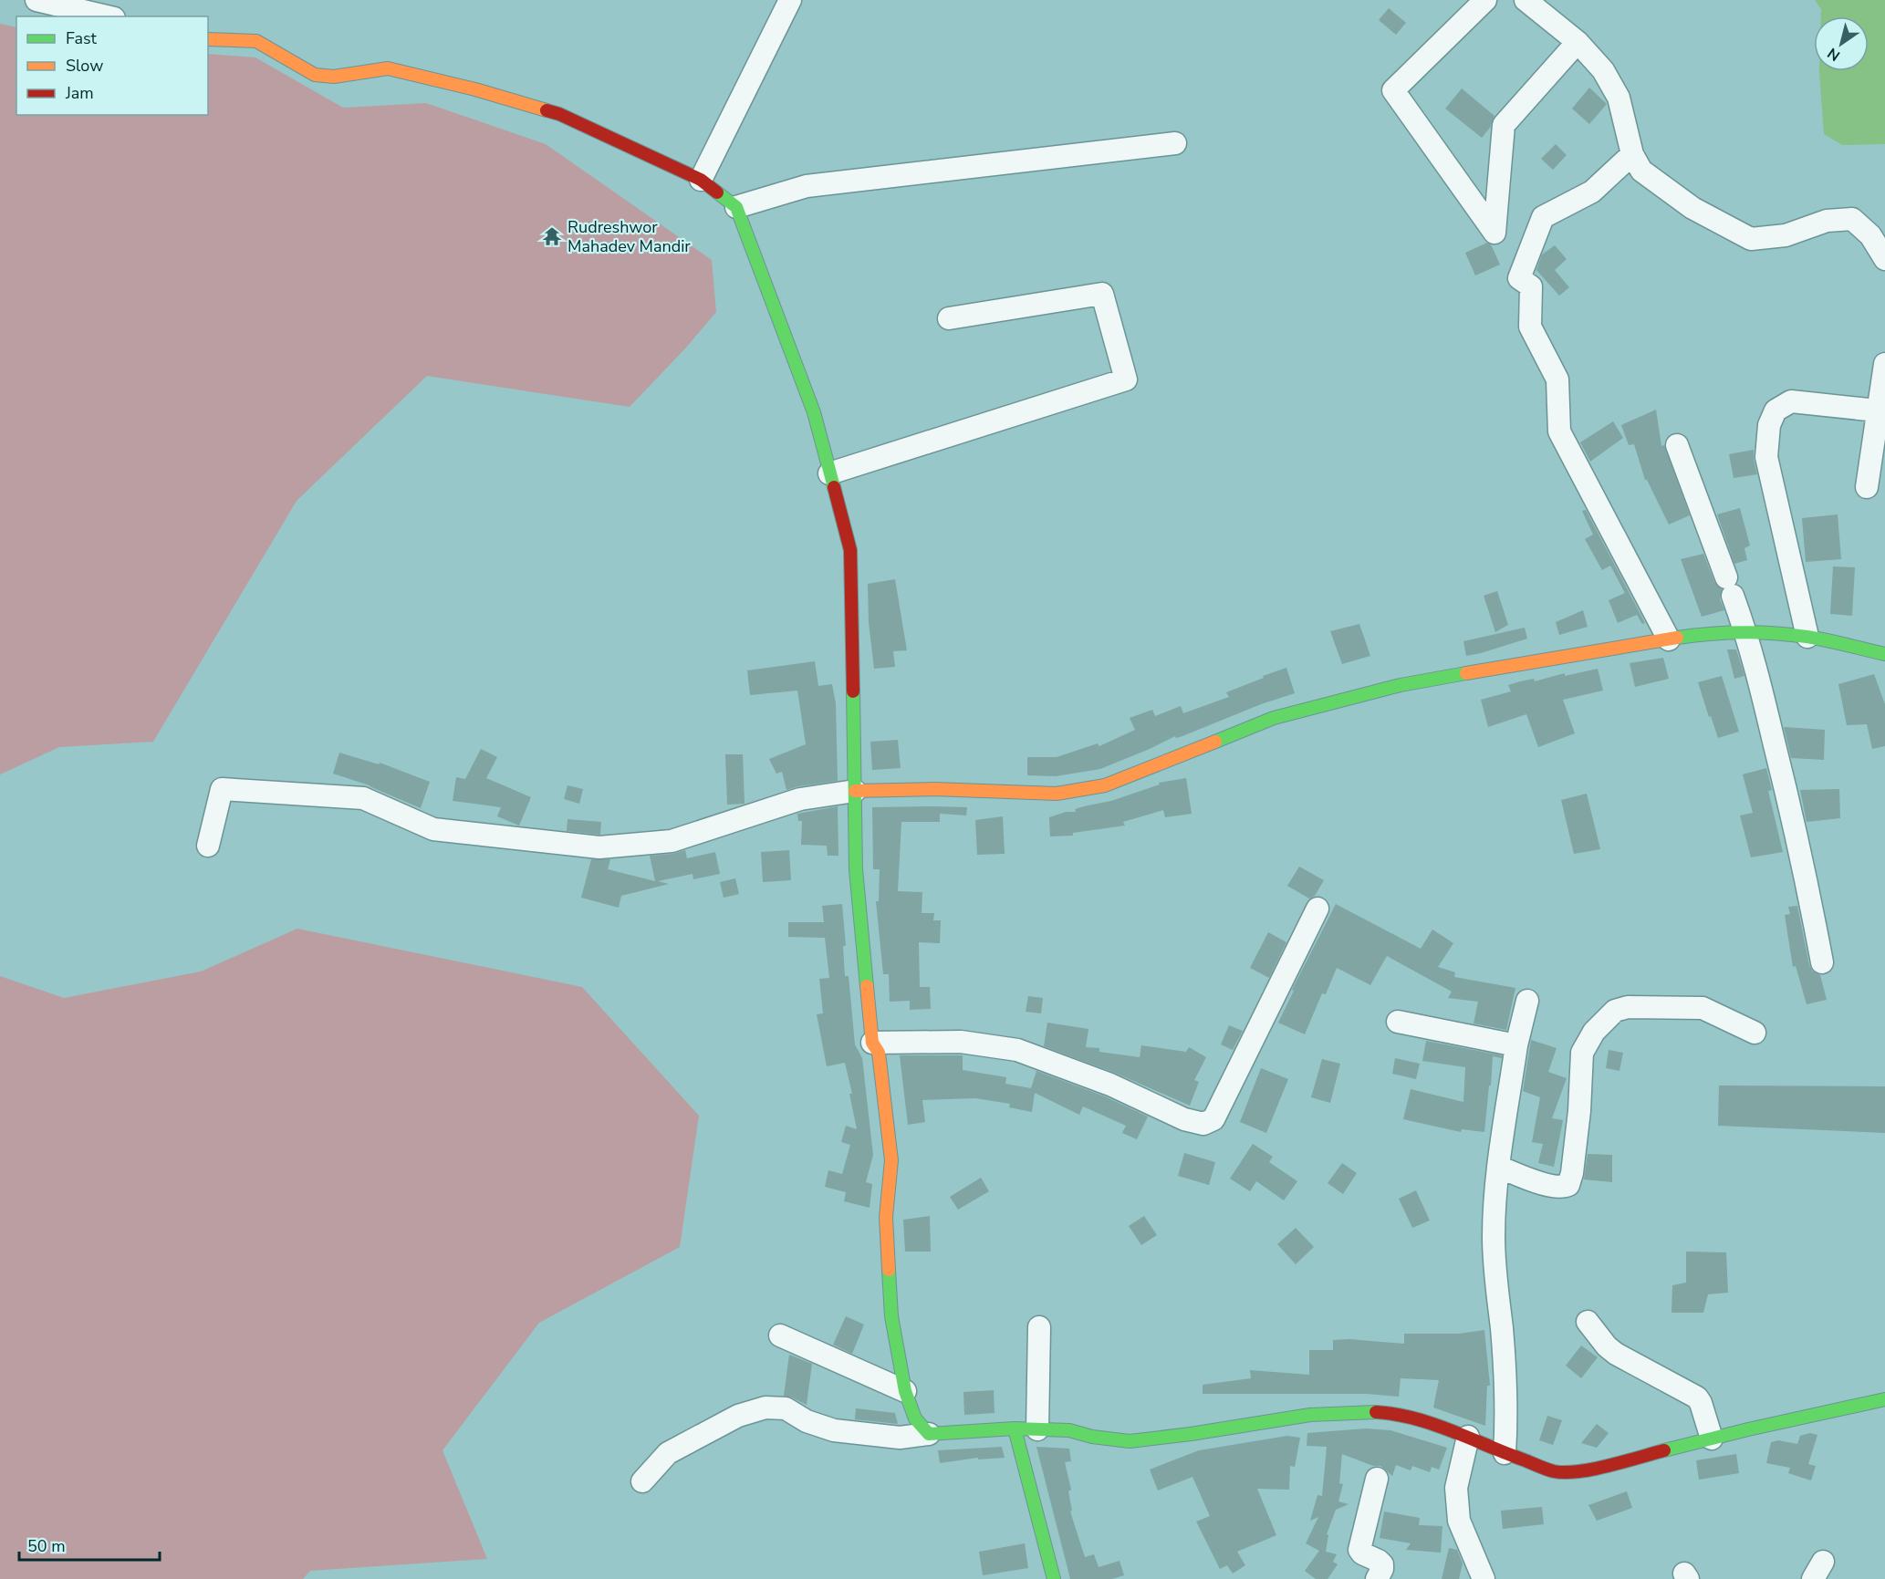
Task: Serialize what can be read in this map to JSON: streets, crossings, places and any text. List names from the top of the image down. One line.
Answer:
{"places":{"temple":["Rudreshwor Mahadev Mandir"]},"legend":["Fast","Slow","Jam"],"scale_bar":"50 m","north":"bottom left"}
